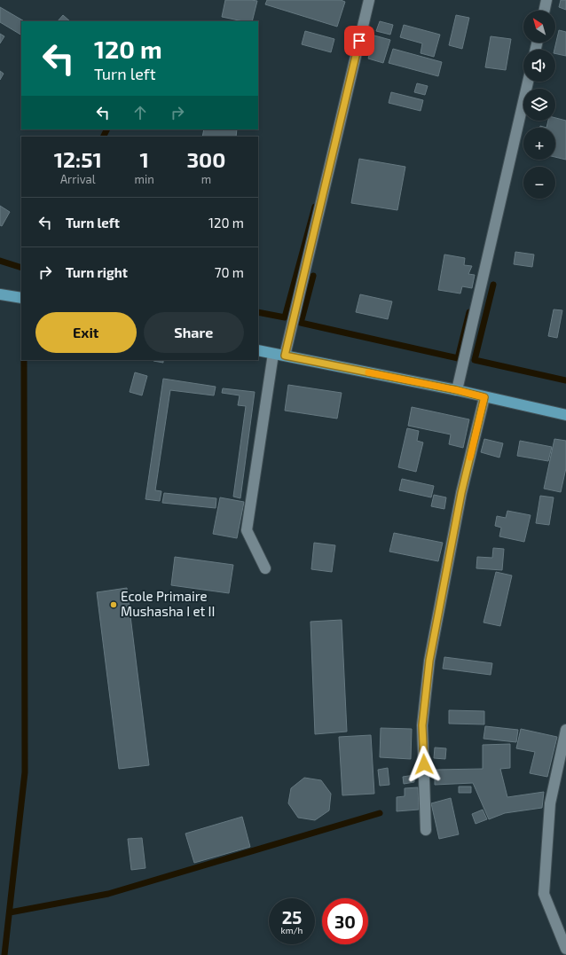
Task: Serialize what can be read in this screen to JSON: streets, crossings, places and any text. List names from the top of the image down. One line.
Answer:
{"places":["Ecole Primaire Mushasha I et II"],"north":"top left","page":{"map_buttons":["+","−"],"turn":["120 m","Turn left"],"eta":["12:51","Arrival","1","min","300","m"],"list":[{"name":"Turn left","value":"120 m"},{"name":"Turn right","value":"70 m"}],"buttons":["Exit","Share"],"speed":"25 km/h","limit":"30"}}
